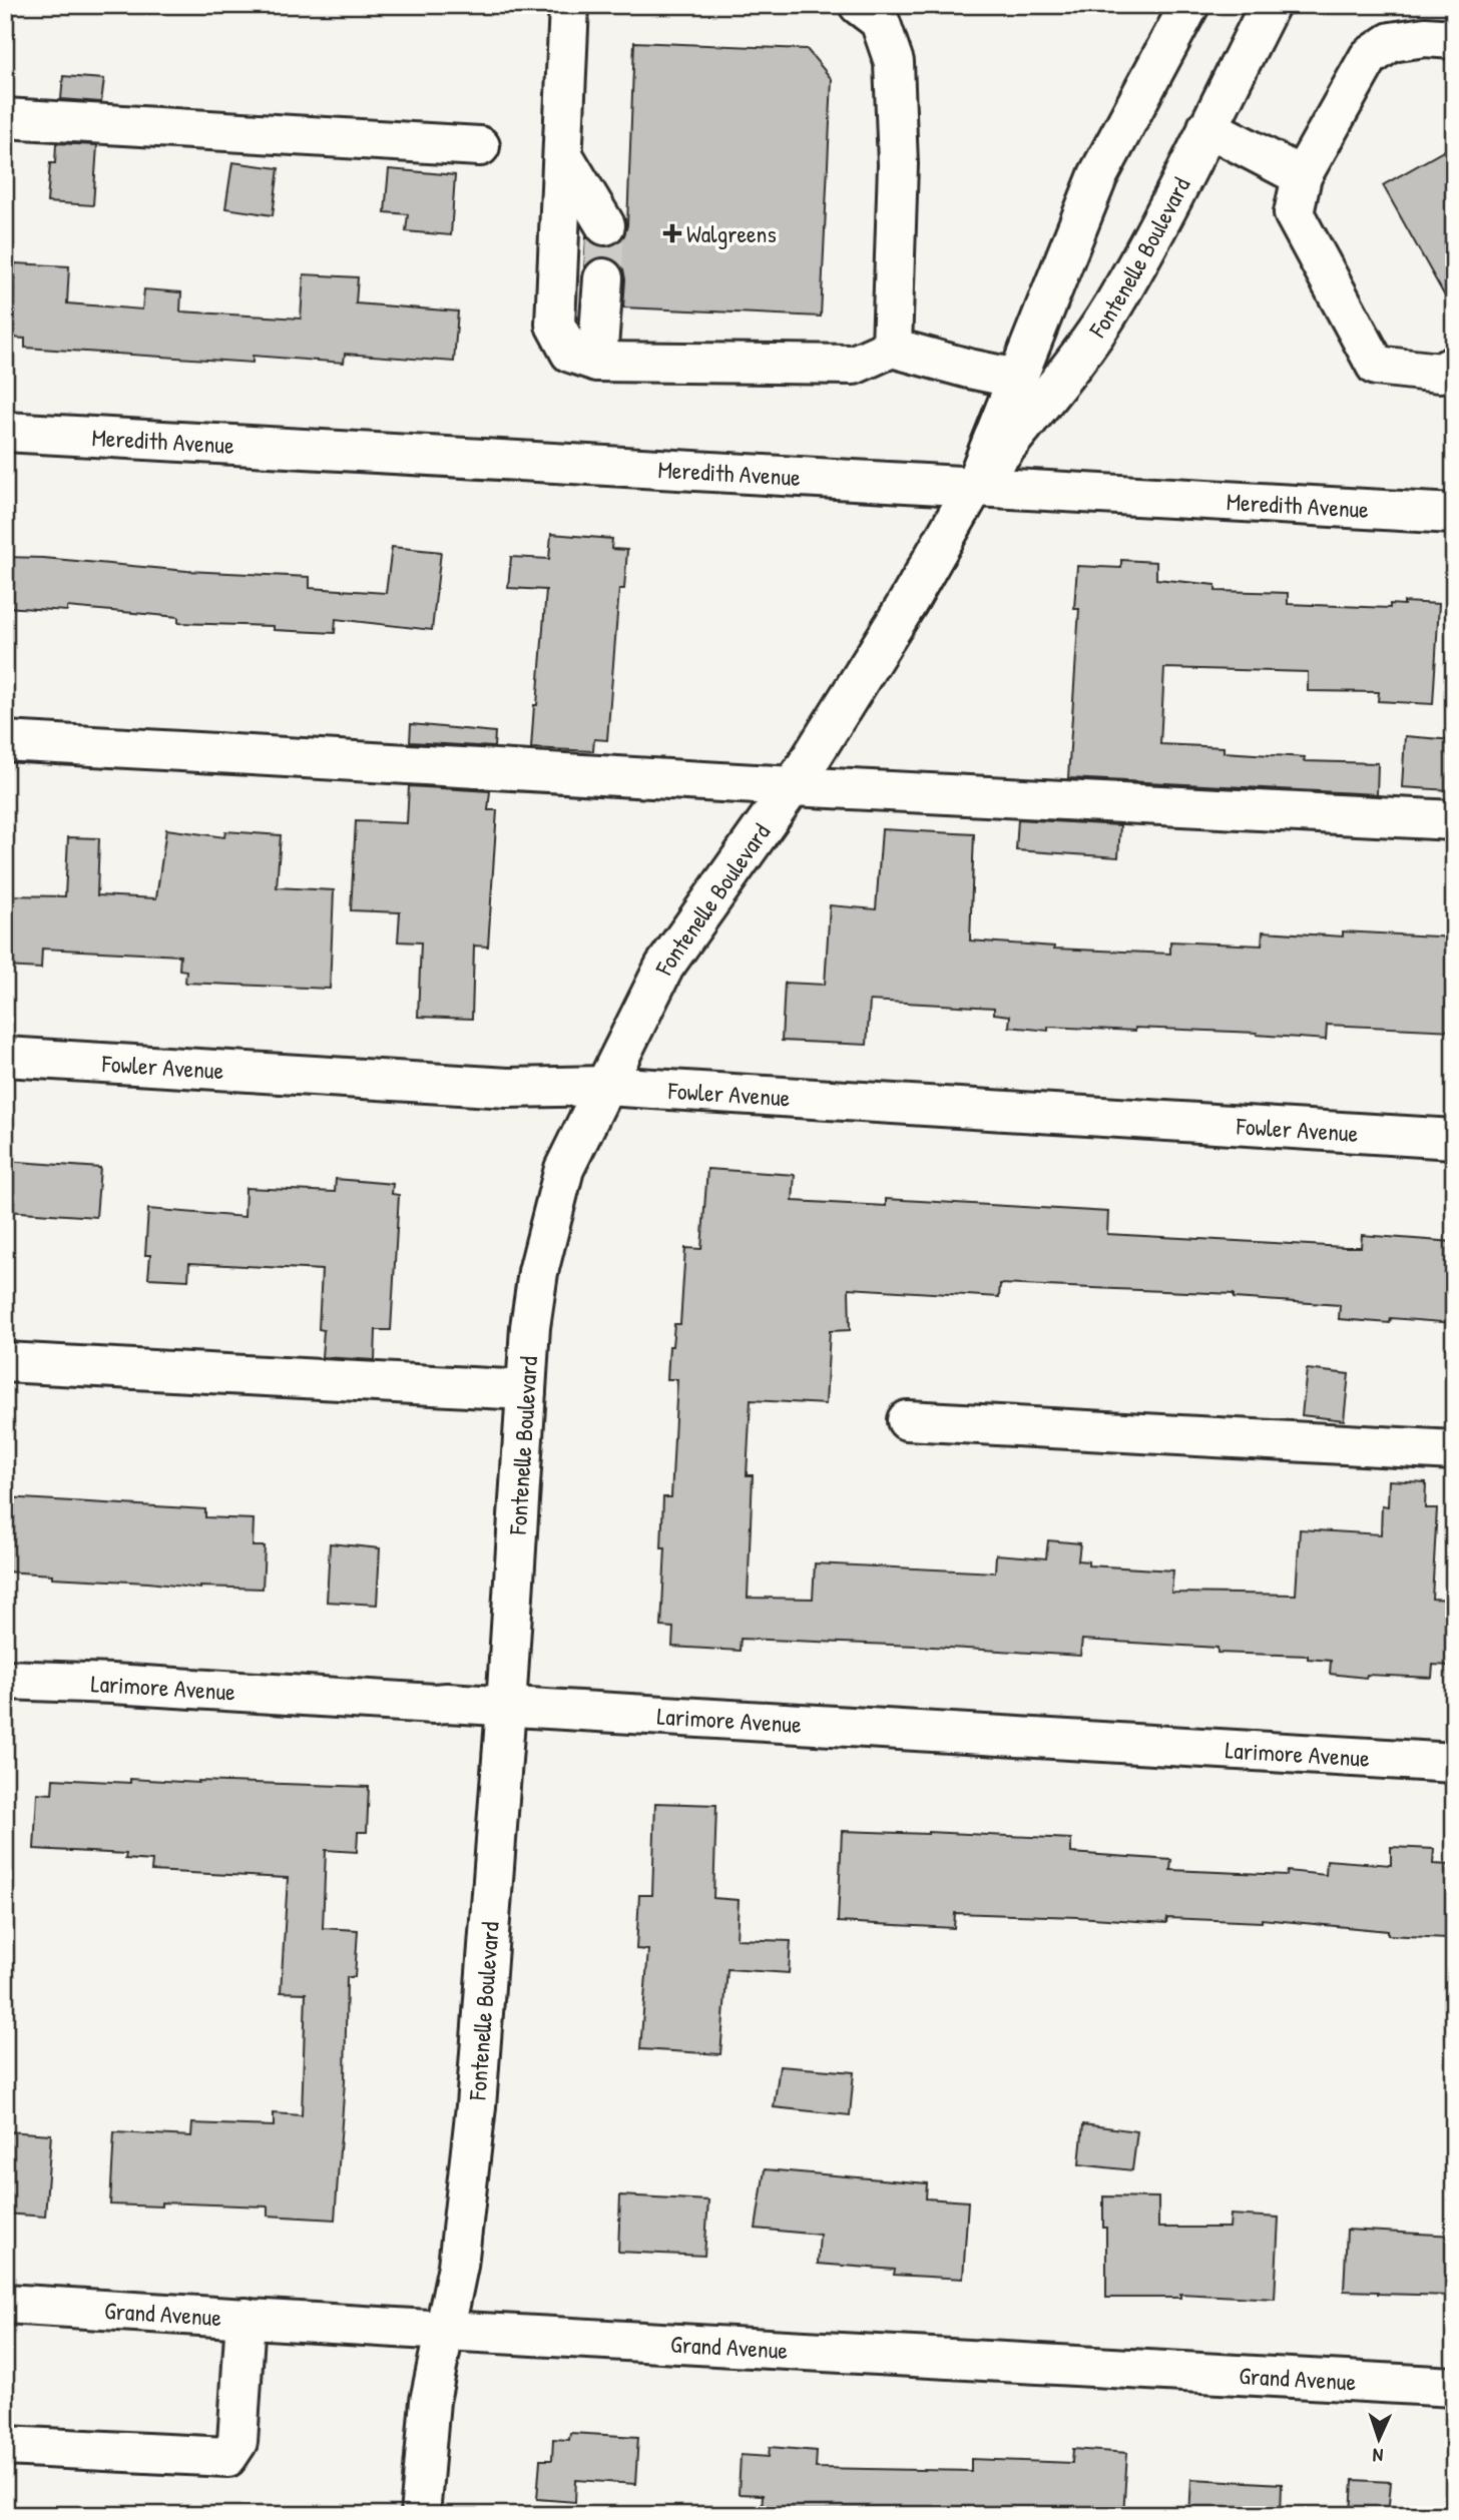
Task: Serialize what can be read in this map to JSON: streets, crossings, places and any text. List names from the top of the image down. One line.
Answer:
{"streets":{"street":["Fontenelle Boulevard","Meredith Avenue","Fowler Avenue","Larimore Avenue","Grand Avenue"]},"crossings":[["Fontenelle Boulevard","Meredith Avenue"],["Fontenelle Boulevard","Fowler Avenue"],["Fontenelle Boulevard","Larimore Avenue"],["Fontenelle Boulevard","Grand Avenue"]],"places":{"health":["Walgreens"]},"north":"bottom"}
